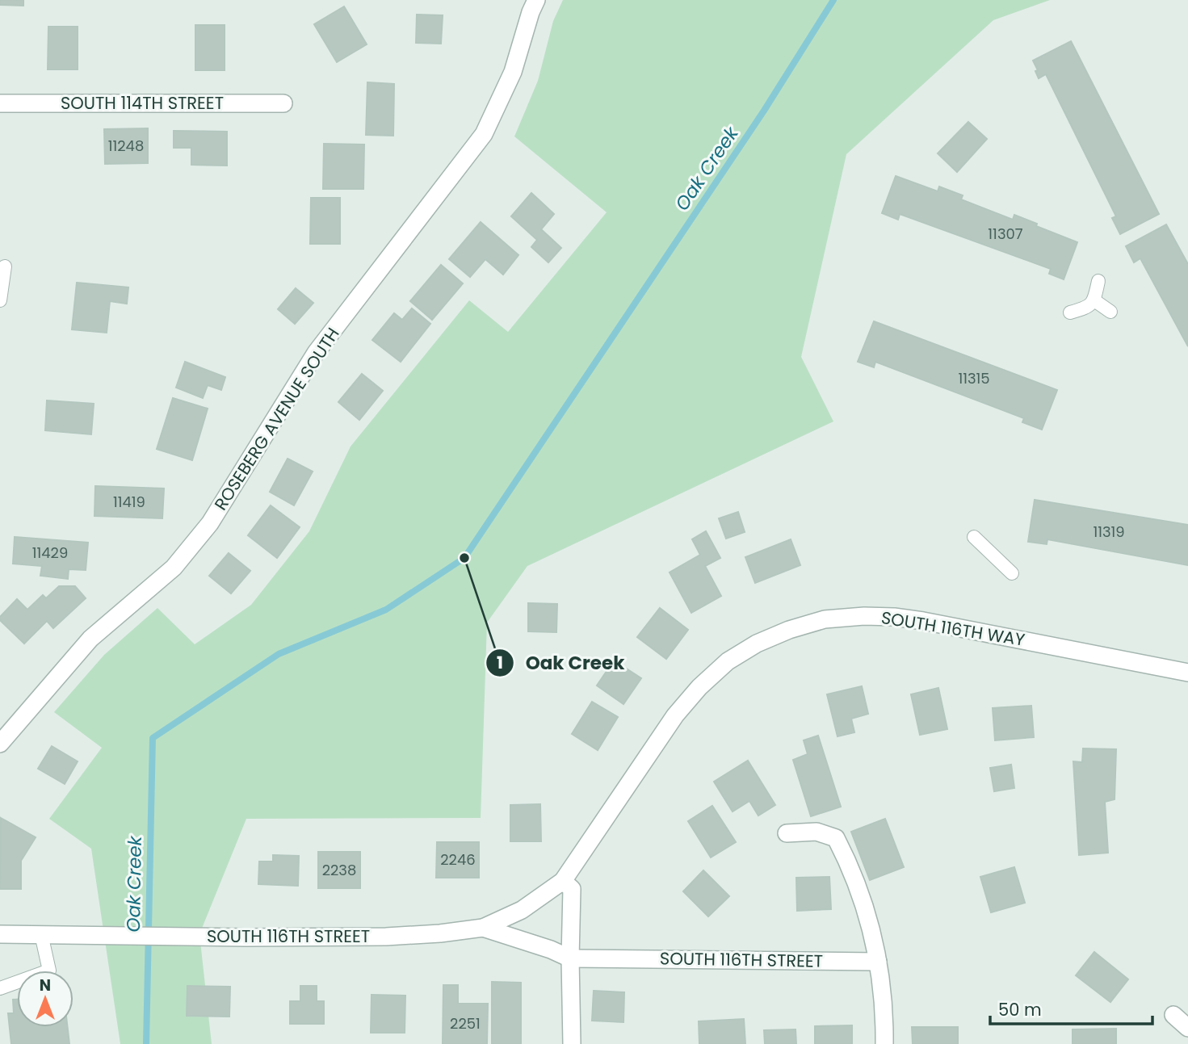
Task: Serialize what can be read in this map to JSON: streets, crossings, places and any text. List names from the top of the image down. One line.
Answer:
{"streets":{"street":["SOUTH 114TH STREET","ROSEBERG AVENUE SOUTH","SOUTH 116TH WAY","SOUTH 116TH STREET"]},"crossings":[["SOUTH 116TH WAY","SOUTH 116TH STREET"]],"water":["Oak Creek"],"places":["Oak Creek"],"house_numbers":["11248","11307","11315","11419","11319","11429","2246","2238","2251"],"scale_bar":"50 m","north":"top"}
